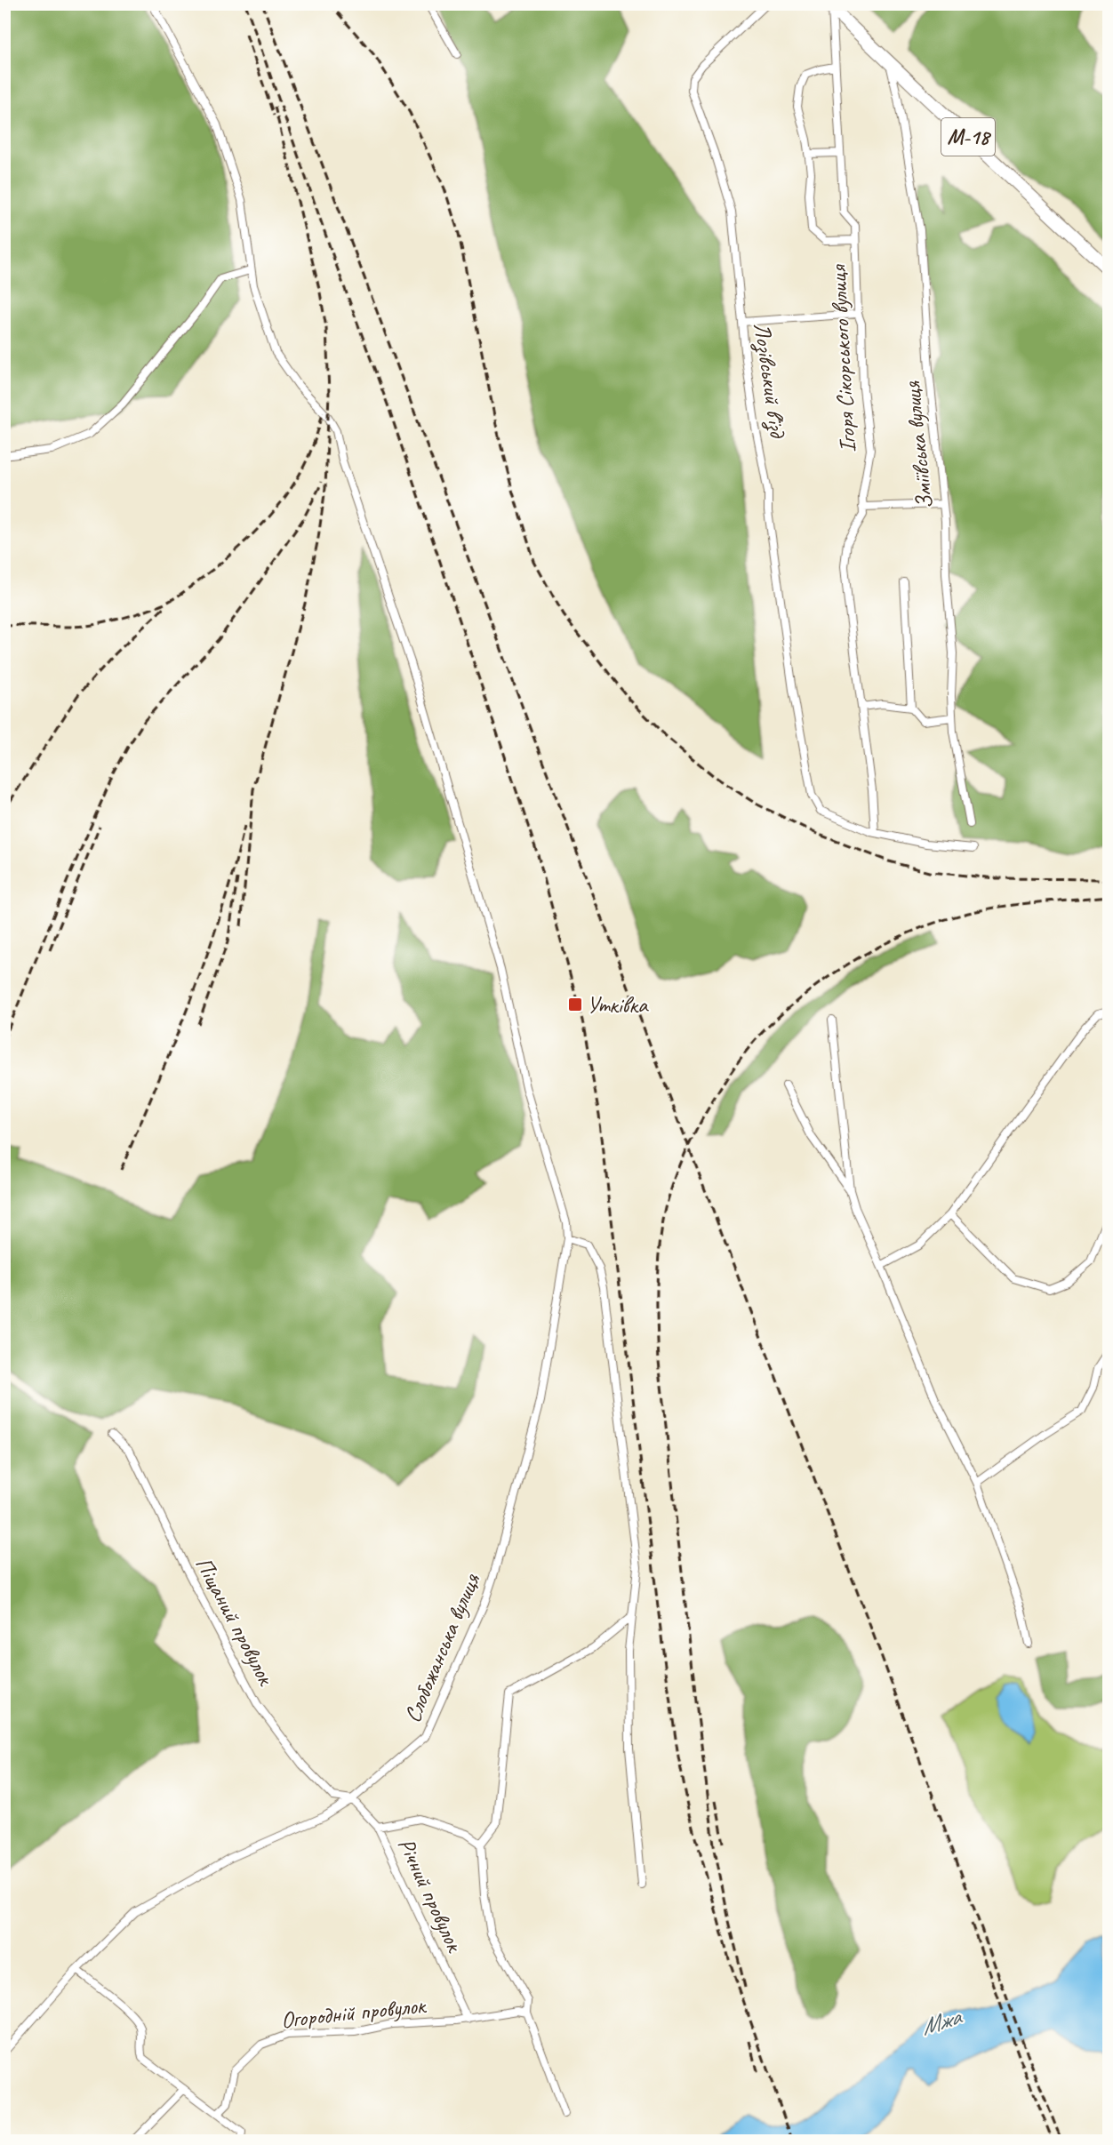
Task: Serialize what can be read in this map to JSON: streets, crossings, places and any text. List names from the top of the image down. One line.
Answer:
{"streets":{"highway":["М-18"],"street":["Ігоря Сікорського вулиця","Лозівський в'їзд","Зміївська вулиця","Піщаний провулок","Слобожанська вулиця","Річний провулок","Огородній провулок"]},"crossings":[["М-18","Ігоря Сікорського вулиця"],["М-18","Зміївська вулиця"],["Ігоря Сікорського вулиця","Лозівський в'їзд"],["Піщаний провулок","Слобожанська вулиця"],["Річний провулок","Огородній провулок"]],"water":["Мжа"],"places":{"transit":["Уткiвка"]}}
